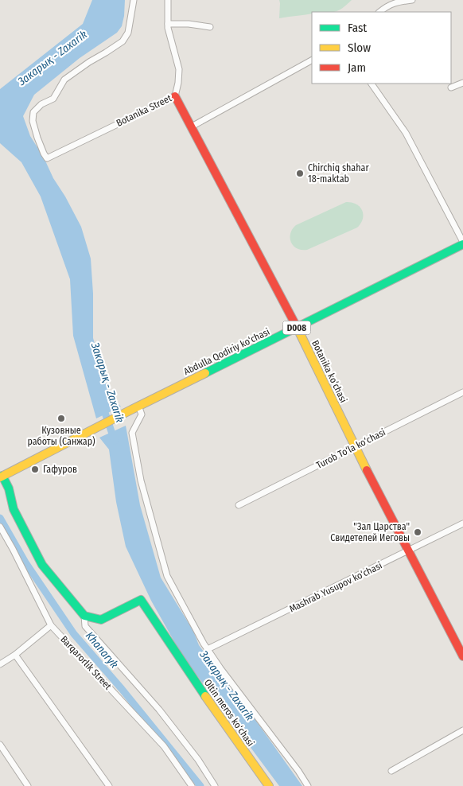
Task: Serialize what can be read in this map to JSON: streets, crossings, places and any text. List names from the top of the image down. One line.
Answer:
{"streets":{"street":["Botanika Street","D008","Abdulla Qodiriy ko‘chasi","Botanika ko‘chasi","Turob To‘la ko‘chasi","Mashrab Yusupov ko‘chasi","Barqarorlik Street","Oltin meros ko‘chasi"]},"crossings":[["Botanika Street","Botanika ko‘chasi"],["Abdulla Qodiriy ko‘chasi","Botanika ko‘chasi"],["Botanika ko‘chasi","Turob To‘la ko‘chasi"],["Botanika ko‘chasi","Mashrab Yusupov ko‘chasi"]],"water":["Закарық - Zaxarik","Khanaryk"],"places":["Chirchiq shahar 18-maktab","Кузовные работы (Санжар)","Гафуров","\"Зал Царства\" Свидетелей Иеговы"],"legend":["Fast","Slow","Jam"]}
